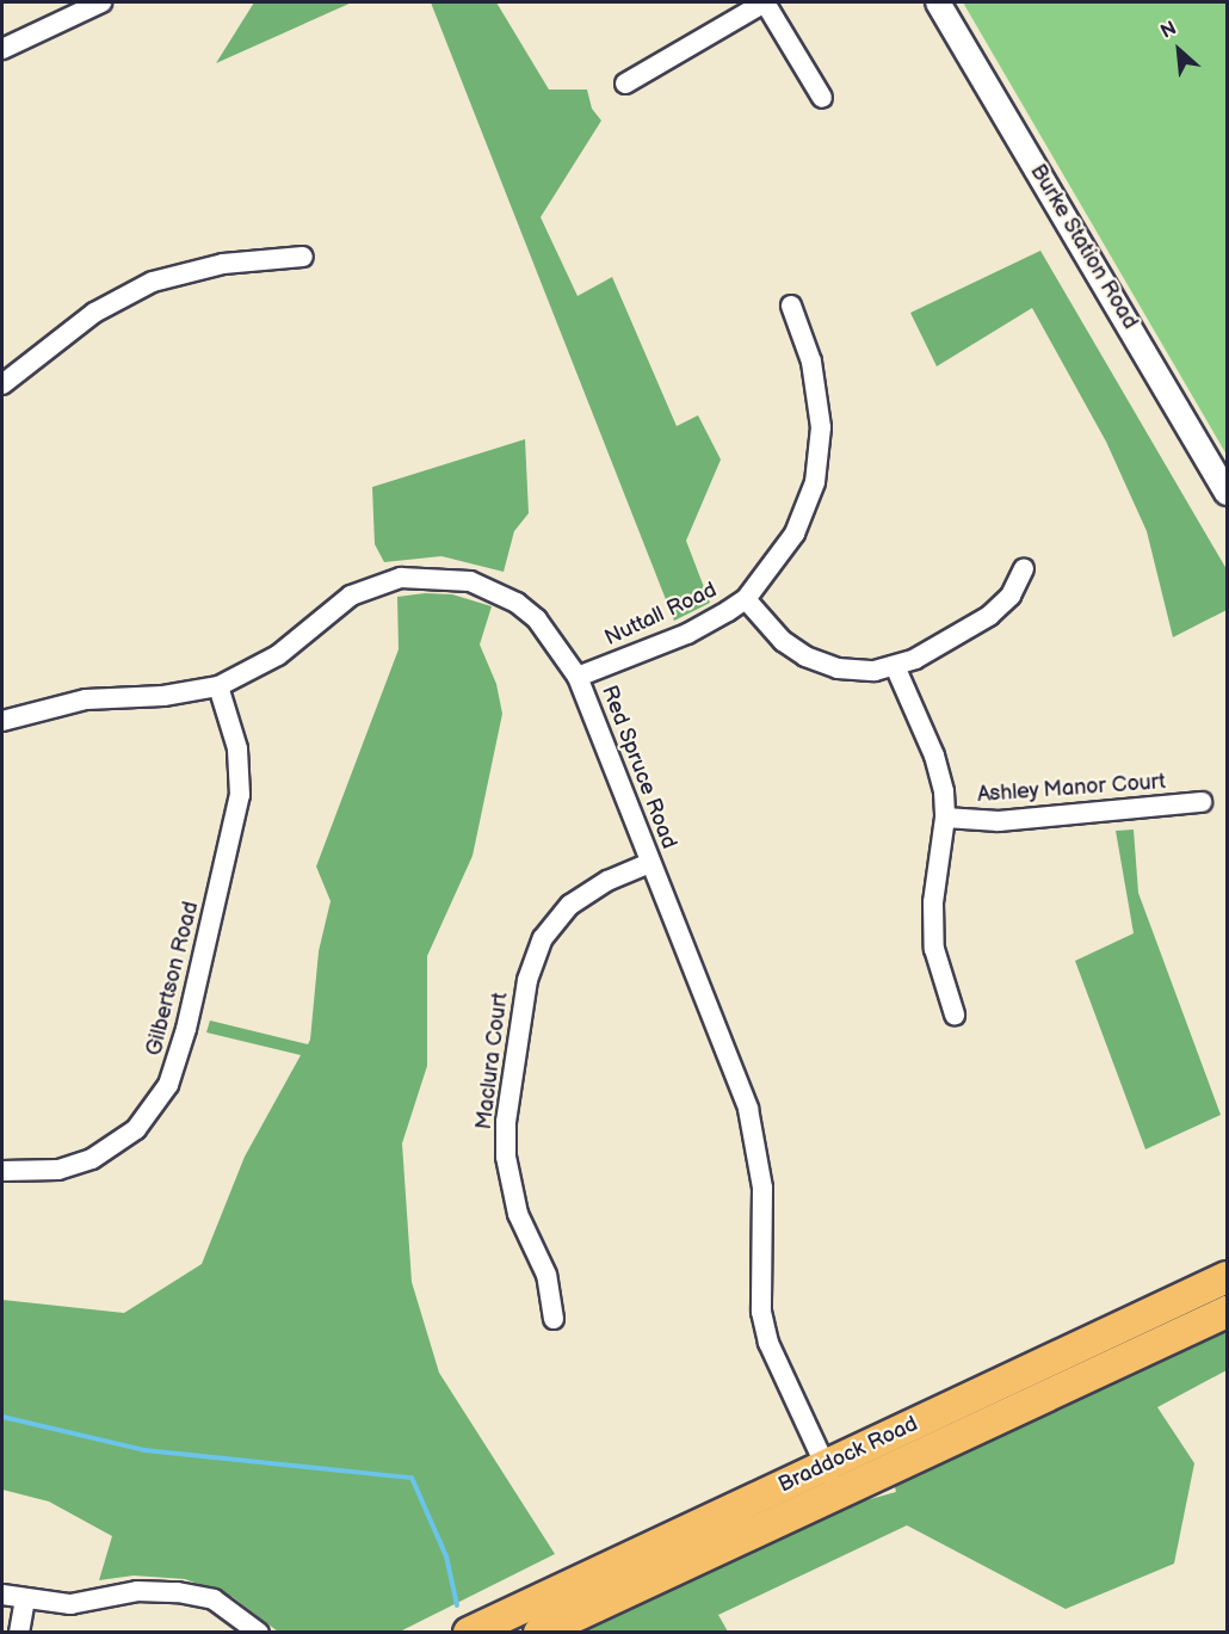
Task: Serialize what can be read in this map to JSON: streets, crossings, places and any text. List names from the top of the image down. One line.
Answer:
{"streets":{"main road":["Braddock Road"],"street":["Burke Station Road","Nuttall Road","Red Spruce Road","Ashley Manor Court","Gilbertson Road","Maclura Court"]},"crossings":[["Nuttall Road","Red Spruce Road"],["Red Spruce Road","Gilbertson Road"],["Red Spruce Road","Maclura Court"],["Red Spruce Road","Braddock Road"]],"north":"top left"}
